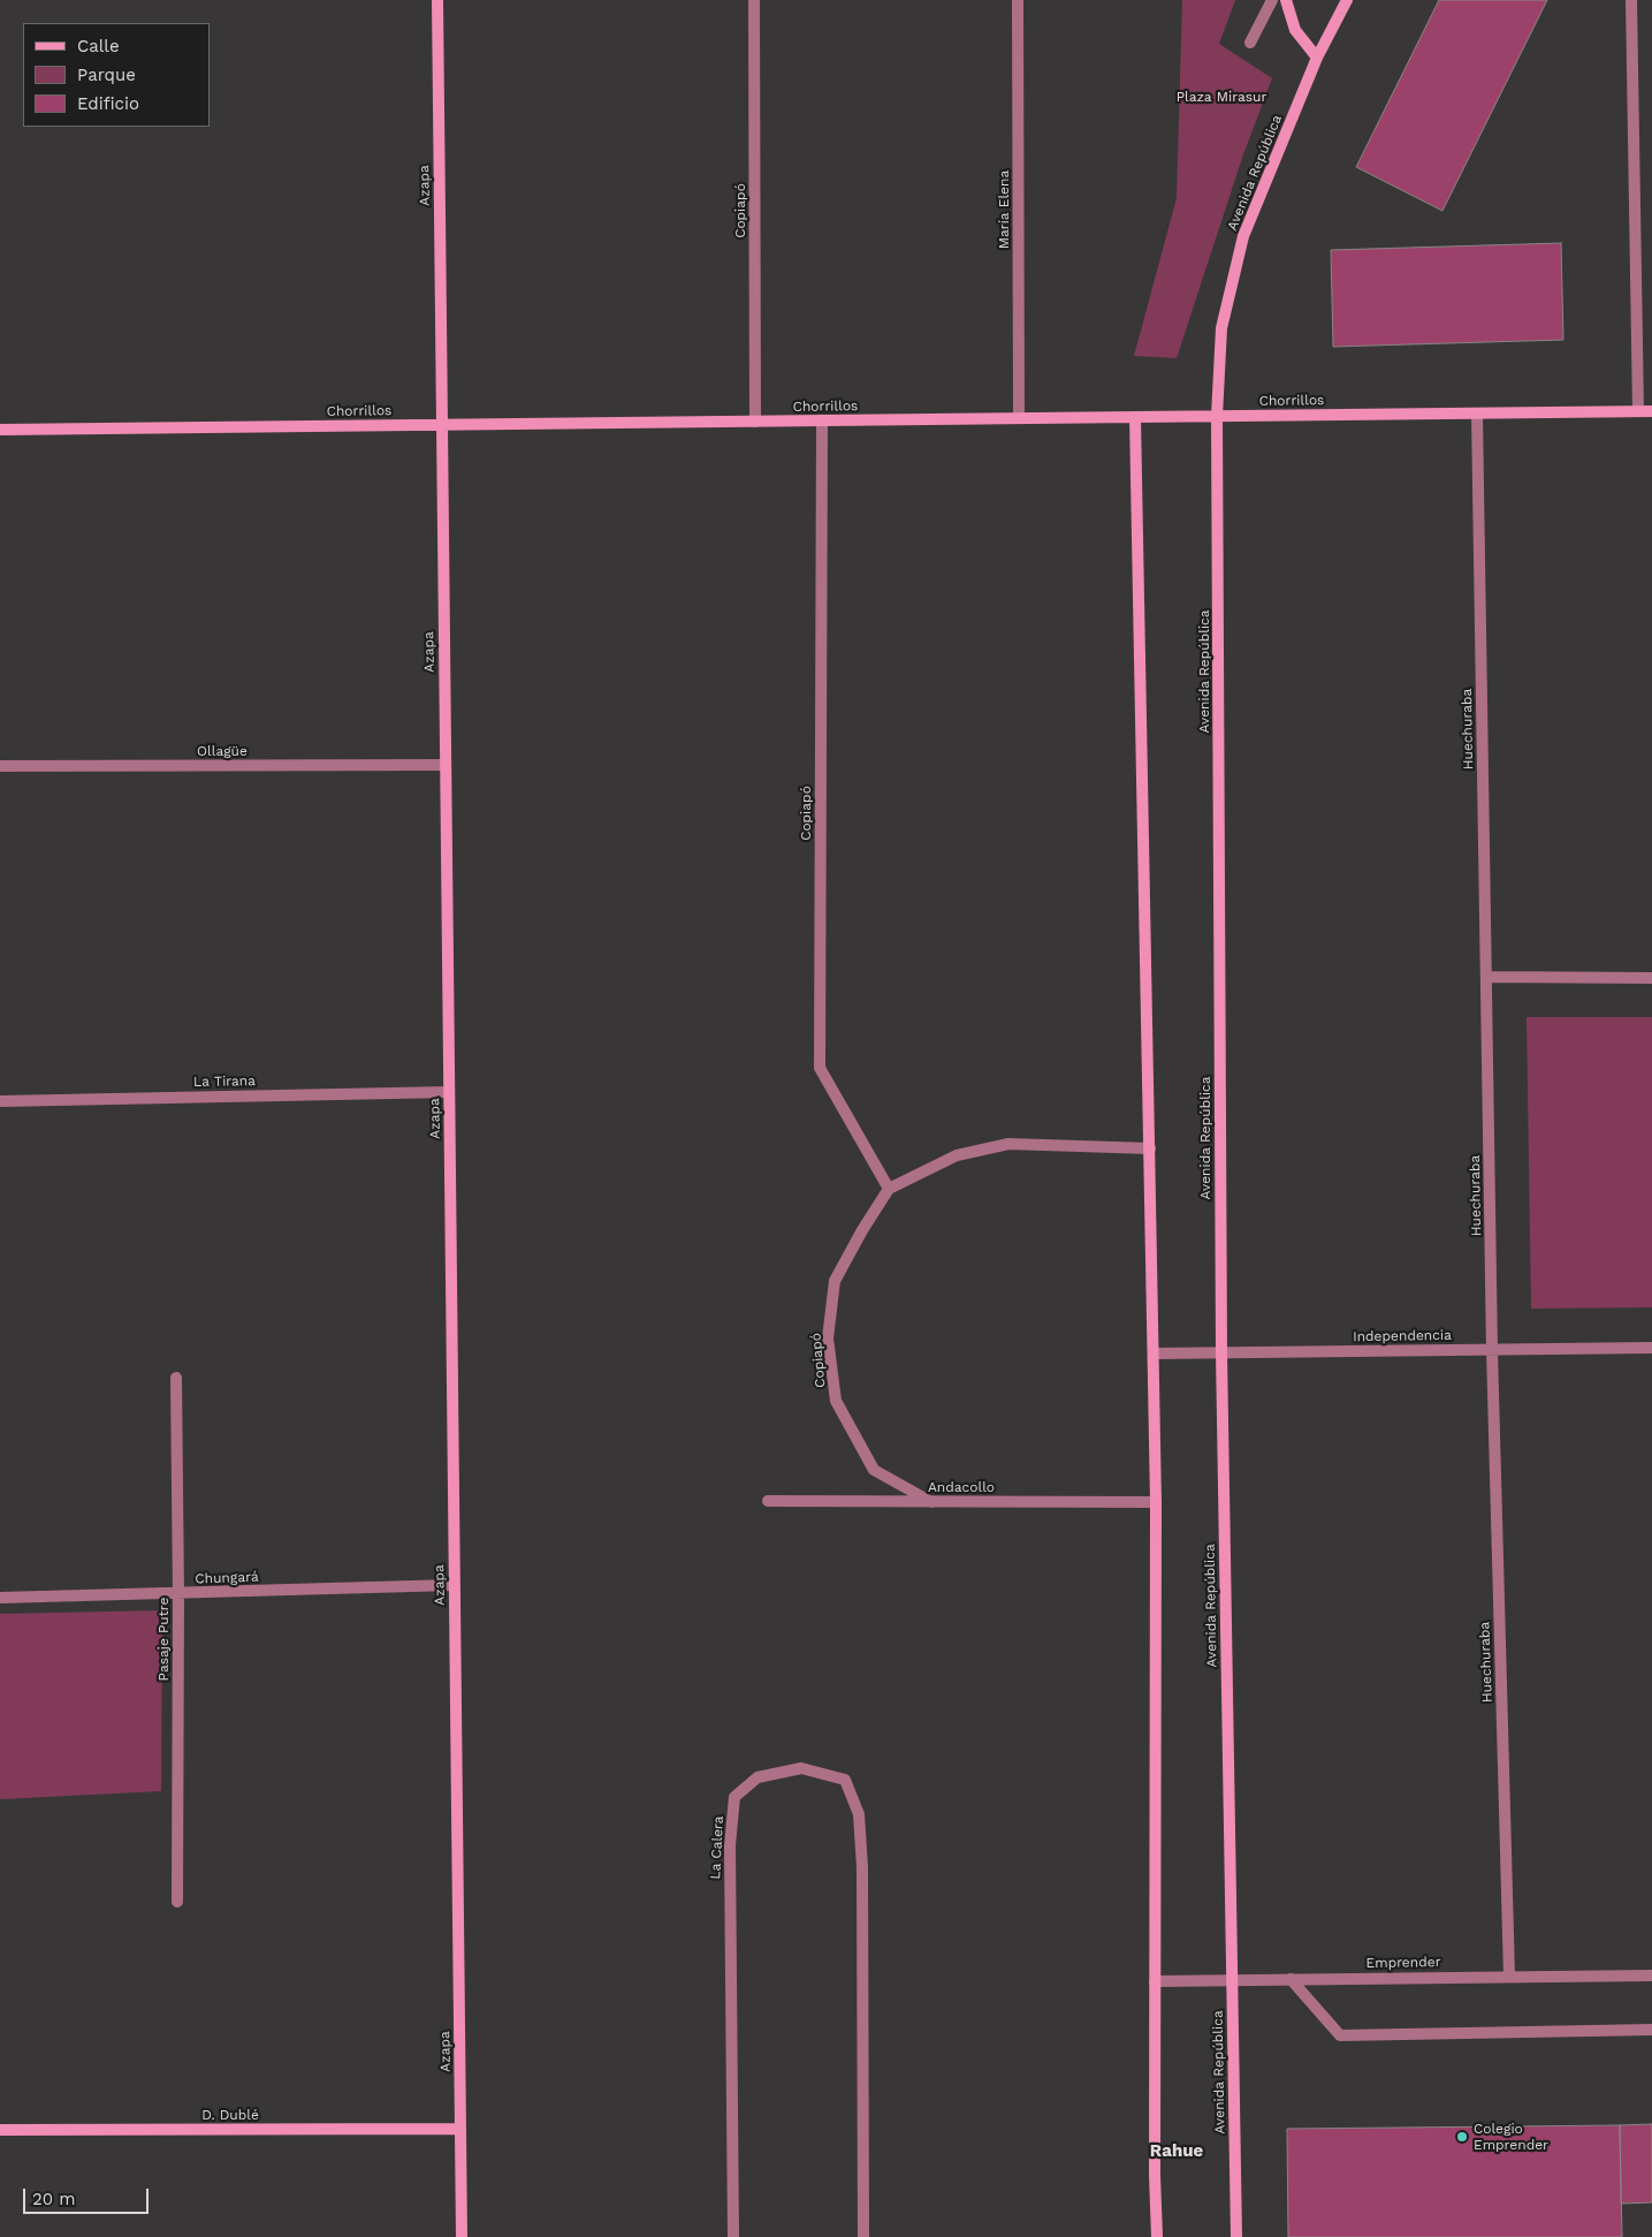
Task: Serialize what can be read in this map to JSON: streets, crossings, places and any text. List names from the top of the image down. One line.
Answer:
{"streets":{"street":["Avenida República","Azapa","María Elena","Copiapó","Chorrillos","Huechuraba","Ollagüe","La Tirana","Independencia","Andacollo","Chungará","Pasaje Putre","La Calera","Emprender","D. Dublé"]},"crossings":[["Avenida República","Chorrillos"],["Avenida República","Independencia"],["Avenida República","Emprender"],["Azapa","Chorrillos"],["Azapa","Ollagüe"],["Azapa","La Tirana"],["Azapa","Chungará"],["Azapa","D. Dublé"],["María Elena","Chorrillos"],["Copiapó","Chorrillos"],["Copiapó","Andacollo"],["Chorrillos","Huechuraba"],["Huechuraba","Independencia"],["Huechuraba","Emprender"],["Chungará","Pasaje Putre"]],"districts":["Rahue"],"parks":["Plaza Mirasur"],"places":["Colegio Emprender"],"legend":["Calle","Parque","Edificio"],"scale_bar":"20 m"}
